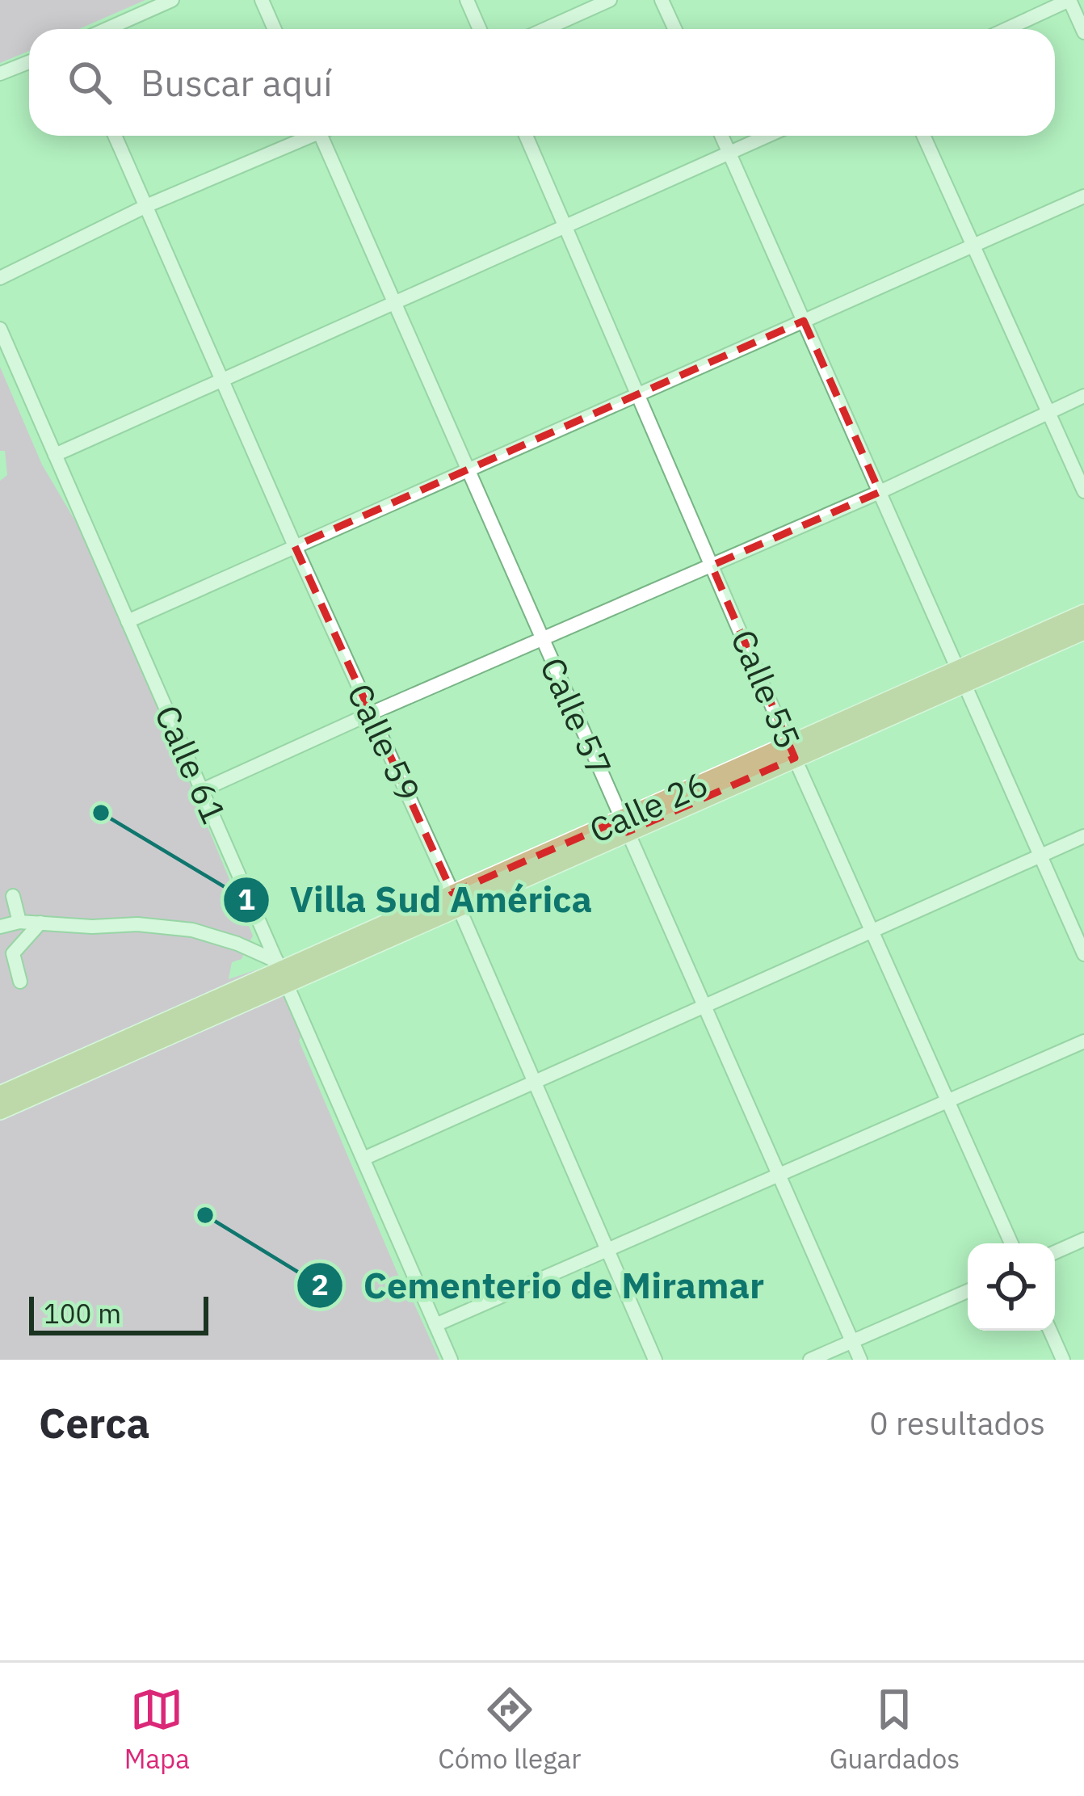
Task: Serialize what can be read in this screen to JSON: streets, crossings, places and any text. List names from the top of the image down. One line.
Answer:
{"streets":{"main road":["Calle 26"],"street":["Calle 55","Calle 57","Calle 59","Calle 61"]},"crossings":[["Calle 55","Calle 26"],["Calle 57","Calle 26"],["Calle 59","Calle 26"],["Calle 61","Calle 26"]],"places":["Villa Sud América","Cementerio de Miramar"],"scale_bar":"100 m","page":{"search":"Buscar aquí","scale":"100 m","heading":["Cerca","0 resultados"],"nav":["Mapa","Cómo llegar","Guardados"]}}
